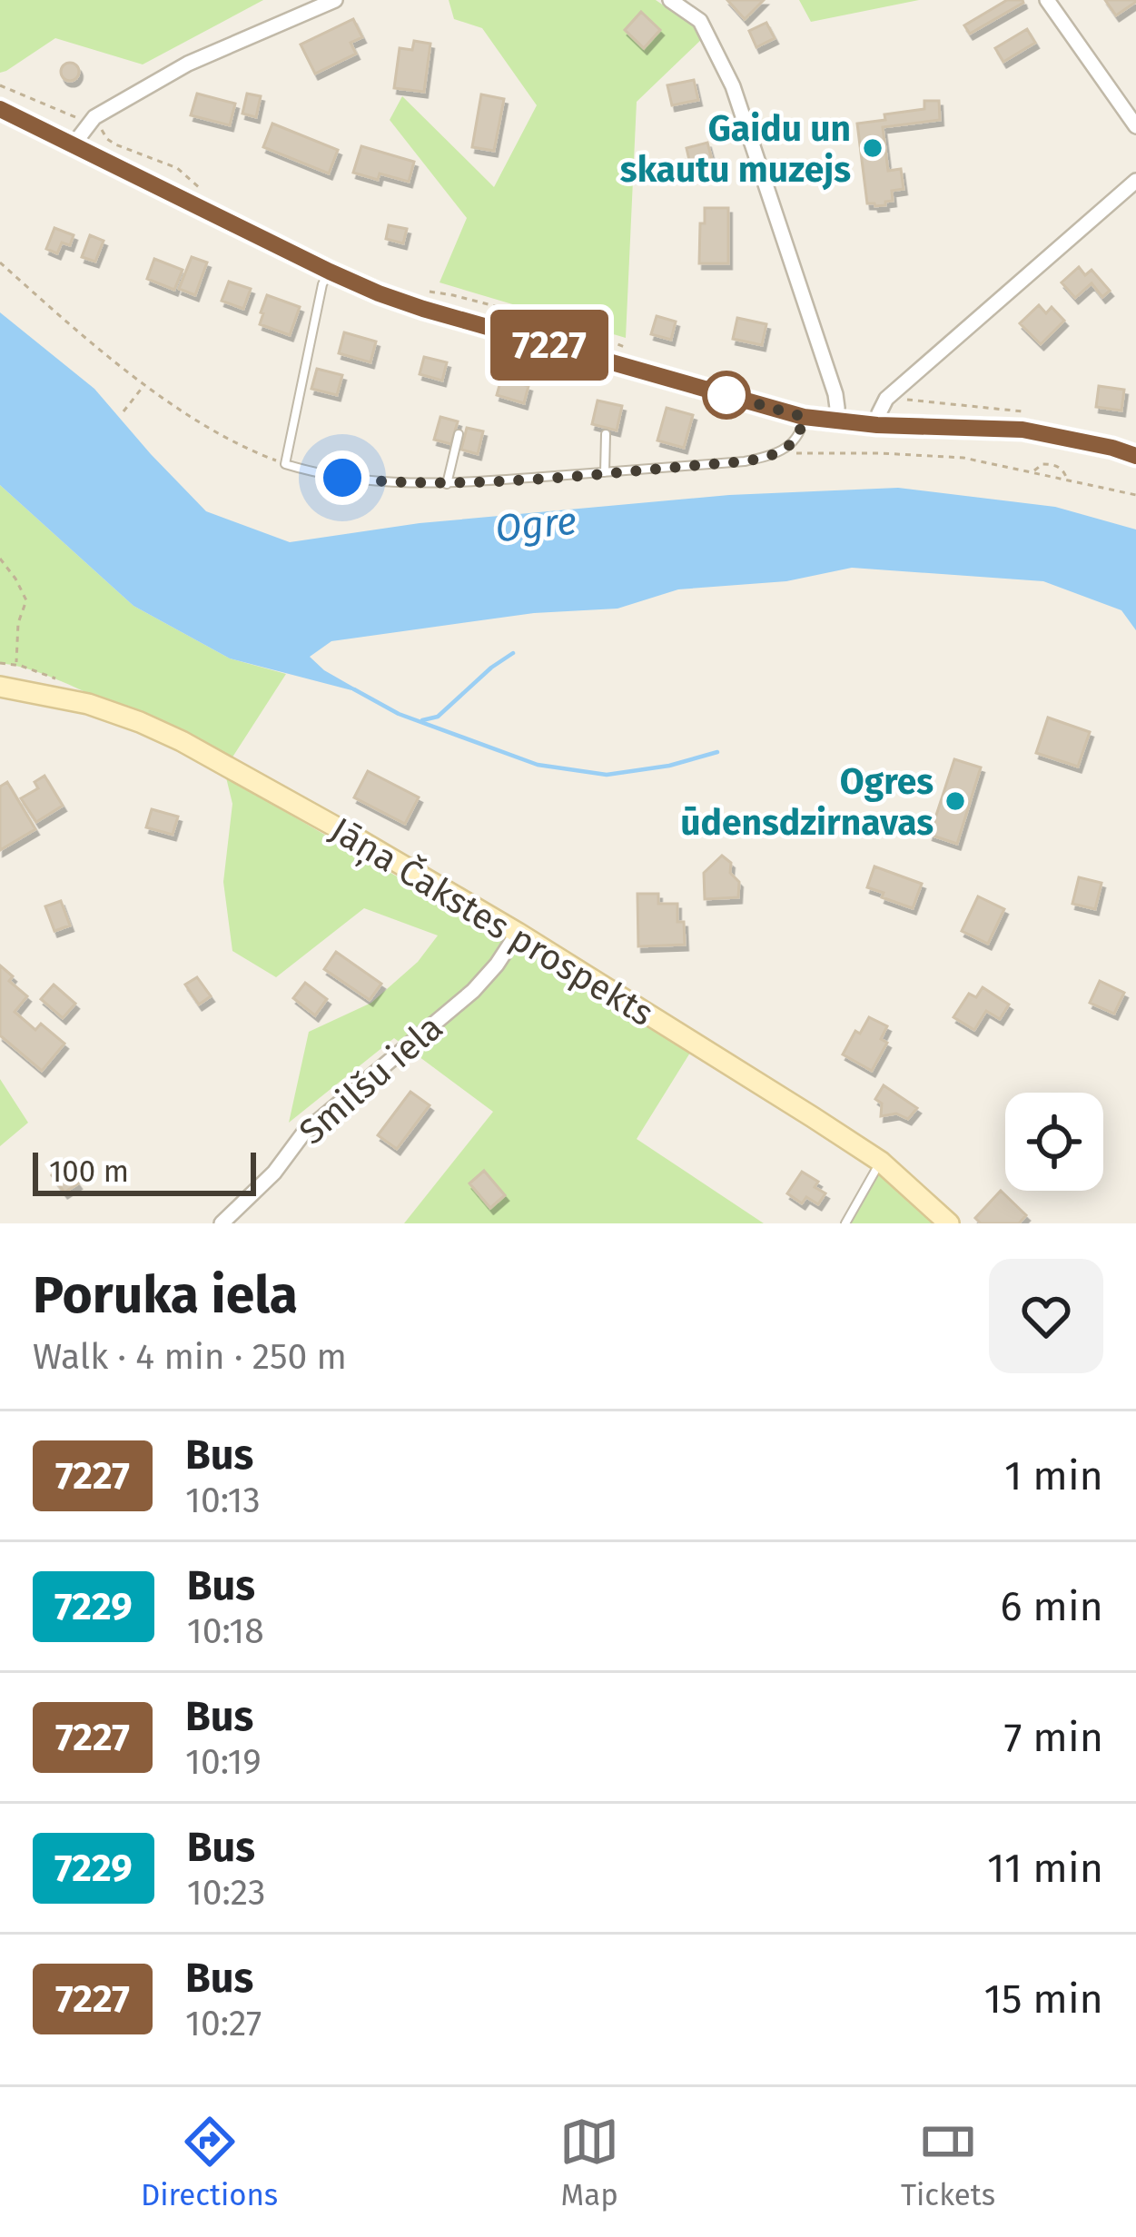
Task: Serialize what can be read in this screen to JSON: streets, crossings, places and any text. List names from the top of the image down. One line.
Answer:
{"streets":{"main road":["Jāņa Čakstes prospekts"],"street":["Smilšu iela"]},"crossings":[["Jāņa Čakstes prospekts","Smilšu iela"]],"water":["Ogre"],"places":["Gaidu un skautu muzejs","Ogres ūdensdzirnavas"],"lines":["bus line 7227"],"scale_bar":"100 m","page":{"on_map":"7227","scale":"100 m","heading":["Poruka iela","Walk · 4 min · 250 m"],"list":[{"mark":"7227","name":"Bus","note":"10:13","value":"1 min"},{"mark":"7229","name":"Bus","note":"10:18","value":"6 min"},{"mark":"7227","name":"Bus","note":"10:19","value":"7 min"},{"mark":"7229","name":"Bus","note":"10:23","value":"11 min"},{"mark":"7227","name":"Bus","note":"10:27","value":"15 min"}],"tabs":["Directions","Map","Tickets"]}}
